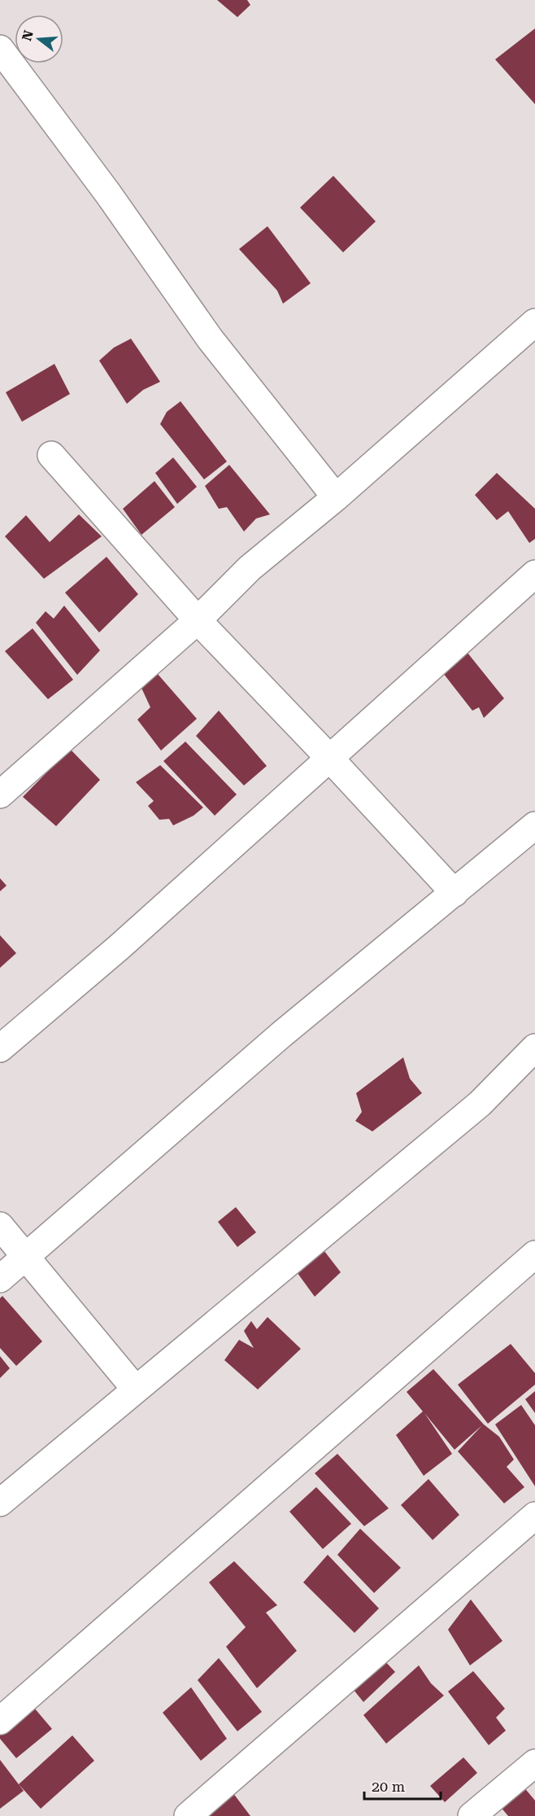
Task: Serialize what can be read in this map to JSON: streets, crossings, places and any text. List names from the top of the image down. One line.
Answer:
{"scale_bar":"20 m","north":"left"}
